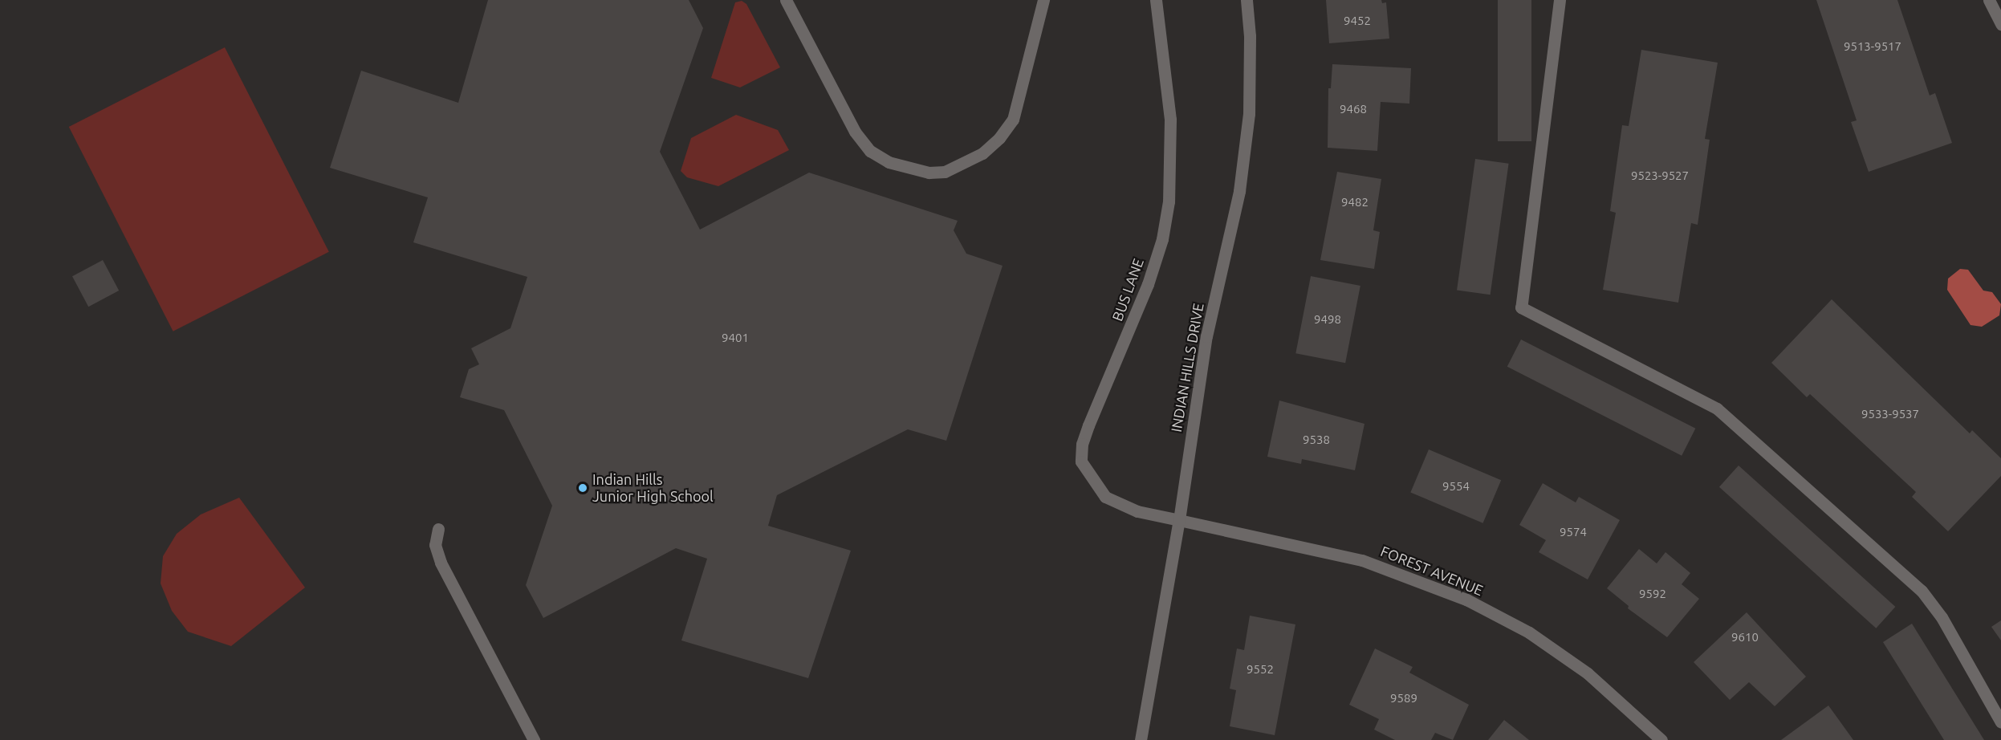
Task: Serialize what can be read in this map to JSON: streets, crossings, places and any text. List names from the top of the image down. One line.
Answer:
{"streets":{"street":["BUS LANE","INDIAN HILLS DRIVE","FOREST AVENUE"]},"crossings":[["BUS LANE","INDIAN HILLS DRIVE"],["BUS LANE","FOREST AVENUE"],["INDIAN HILLS DRIVE","FOREST AVENUE"]],"places":["Indian Hills Junior High School"],"house_numbers":["9452","9513-9517","9468","9523-9527","9482","9498","9401","9533-9537","9538","9554","9574","9592","9610","9552","9589"]}
